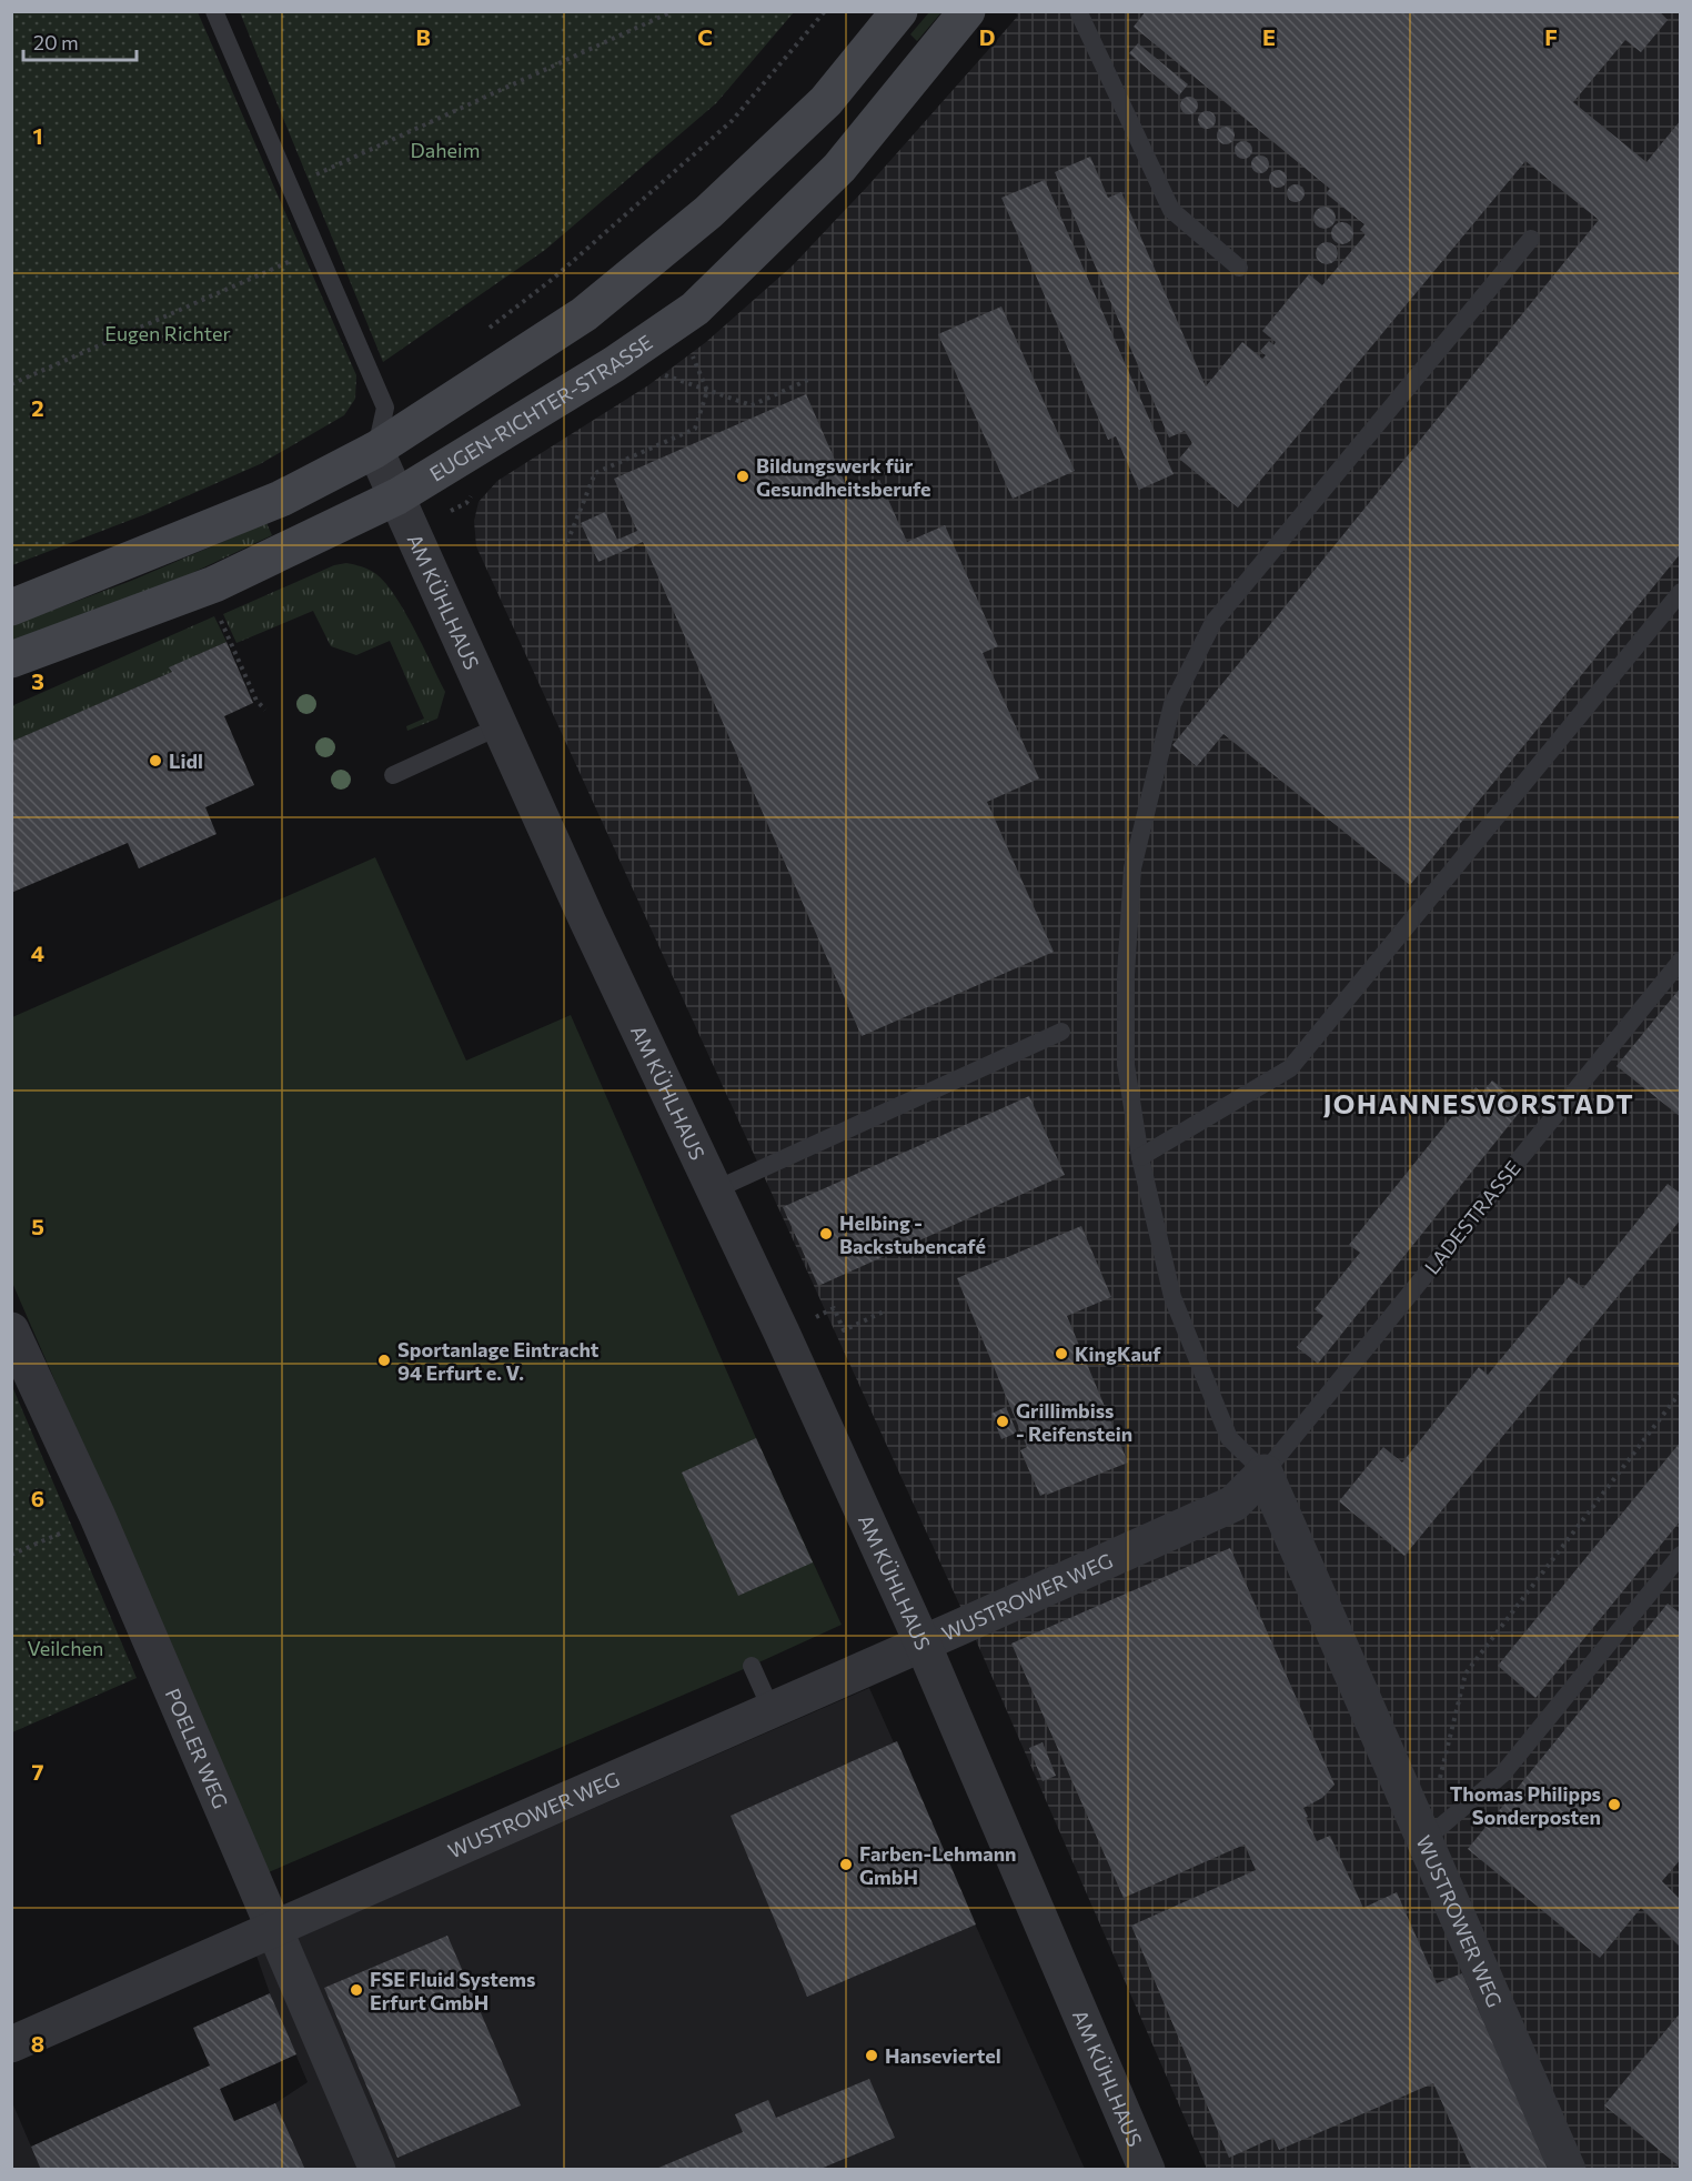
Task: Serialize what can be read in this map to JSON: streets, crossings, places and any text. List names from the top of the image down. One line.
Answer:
{"streets":{"main road":["EUGEN-RICHTER-STRASSE"],"street":["AM KÜHLHAUS","WUSTROWER WEG","POELER WEG"],"lane":["LADESTRASSE"]},"crossings":[["EUGEN-RICHTER-STRASSE","AM KÜHLHAUS"],["AM KÜHLHAUS","WUSTROWER WEG"],["LADESTRASSE","WUSTROWER WEG"],["WUSTROWER WEG","POELER WEG"]],"districts":["JOHANNESVORSTADT"],"parks":["Daheim","Eugen Richter","Veilchen"],"places":["Bildungswerk für Gesundheitsberufe","Lidl","Helbing - Backstubencafé","KingKauf","Sportanlage Eintracht 94 Erfurt e. V.","Grillimbiss - Reifenstein","Thomas Philipps Sonderposten","Farben-Lehmann GmbH","FSE Fluid Systems Erfurt GmbH","Hanseviertel"],"scale_bar":"20 m","grid":{"columns":["B","C","D","E","F"],"rows":["1","2","3","4","5","6","7","8"]}}
